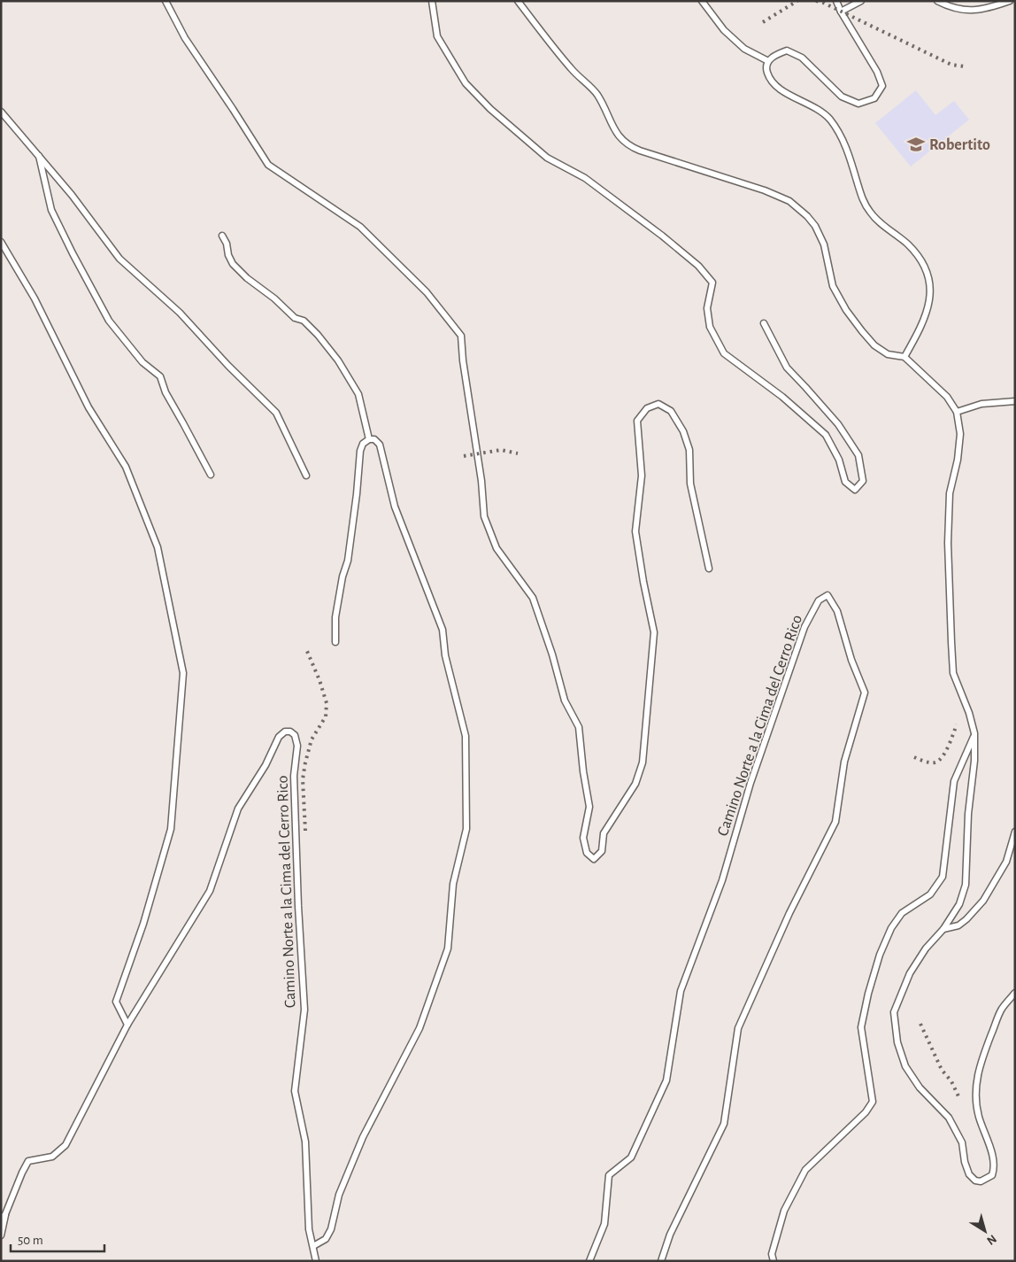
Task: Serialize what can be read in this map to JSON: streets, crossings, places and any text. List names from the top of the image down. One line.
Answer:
{"streets":{"lane":["Camino Norte a la Cima del Cerro Rico"]},"places":{"school or university":["Robertito"]},"scale_bar":"50 m","north":"bottom right"}
